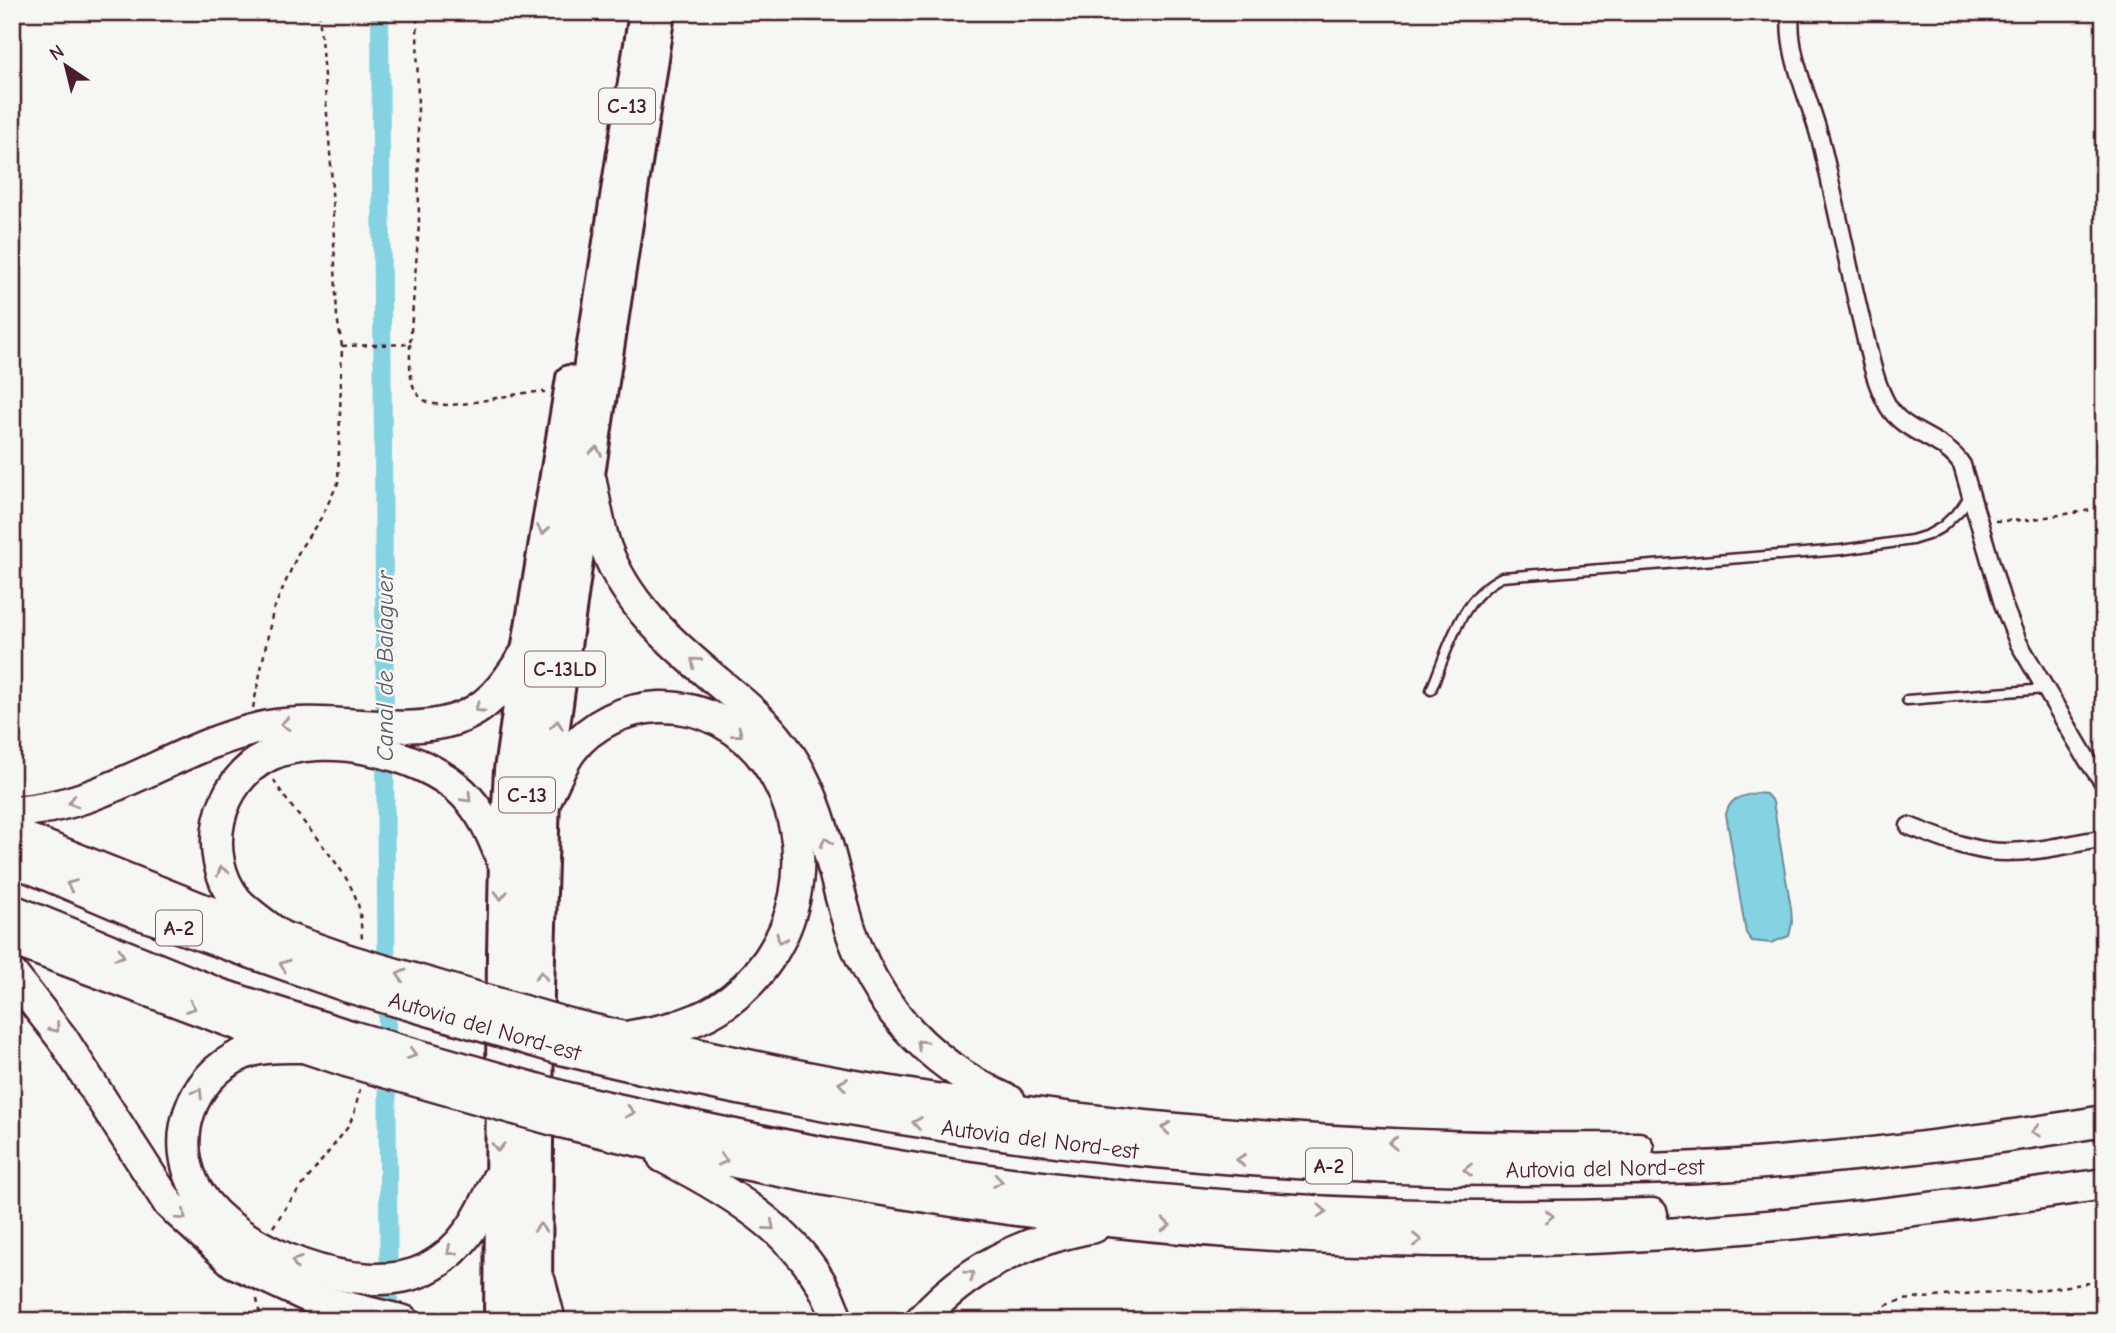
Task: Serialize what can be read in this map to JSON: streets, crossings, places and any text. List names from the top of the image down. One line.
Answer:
{"streets":{"highway":["A-2","Autovia del Nord-est"],"main road":["C-13","C-13LD"]},"water":["Canal de Balaguer"],"north":"top left"}
